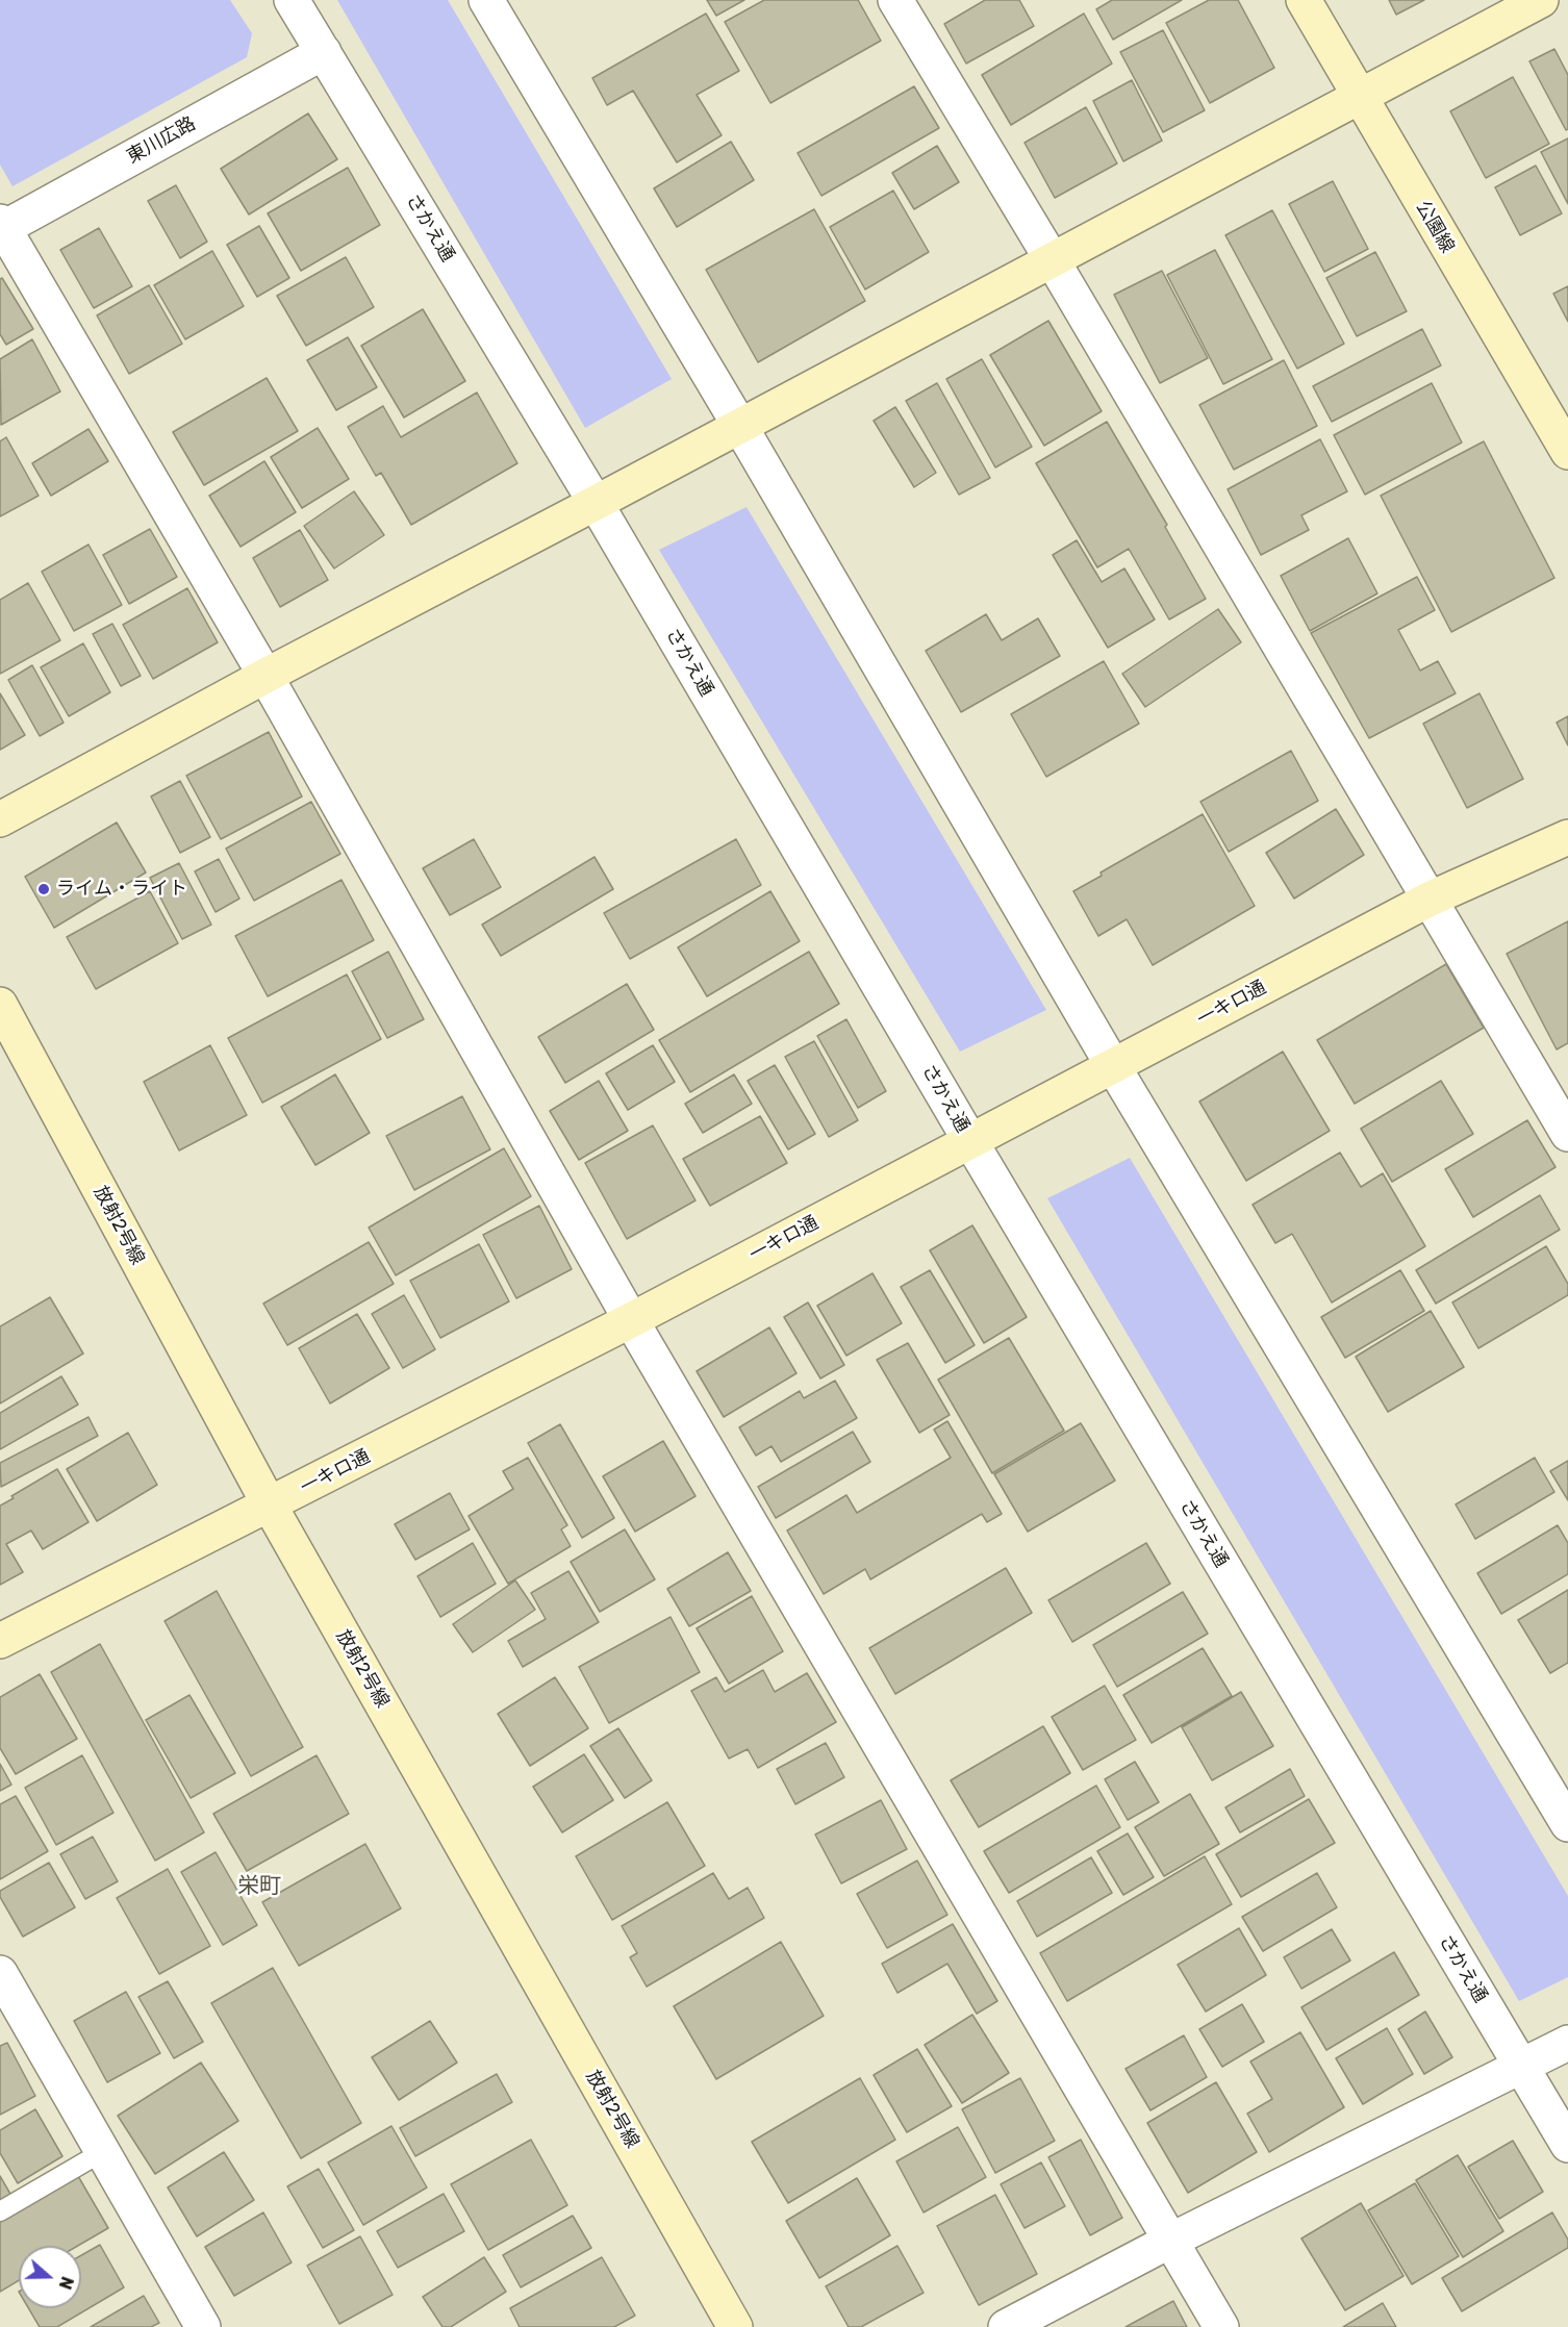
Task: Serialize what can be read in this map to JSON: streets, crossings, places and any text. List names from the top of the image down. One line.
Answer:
{"streets":{"street":["東川広路","公園線","さかえ通","一キロ通","放射2号線"]},"crossings":[["東川広路","さかえ通"],["さかえ通","一キロ通"],["一キロ通","放射2号線"]],"districts":["栄町"],"places":["ライム・ライト"],"north":"right"}
